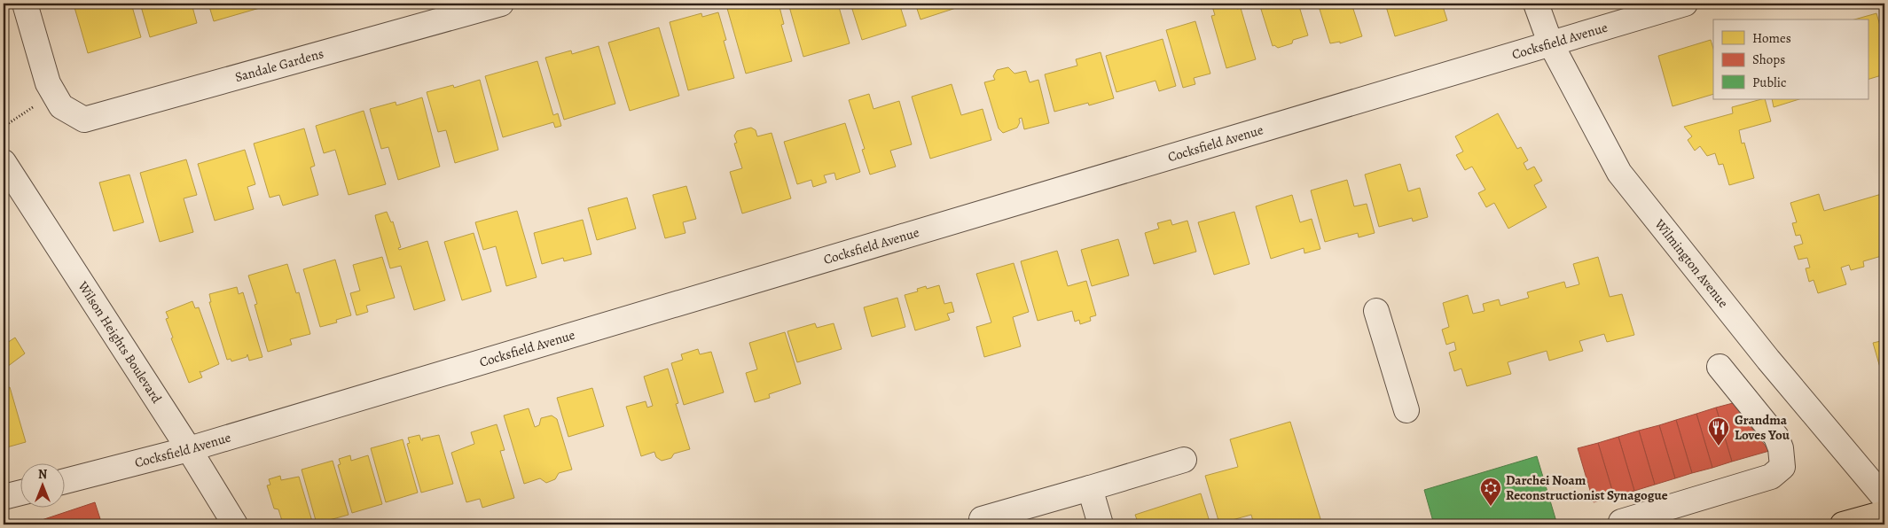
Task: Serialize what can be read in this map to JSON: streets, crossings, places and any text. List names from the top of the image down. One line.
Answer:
{"streets":{"street":["Cocksfield Avenue","Sandale Gardens","Wilmington Avenue","Wilson Heights Boulevard"]},"crossings":[["Cocksfield Avenue","Wilmington Avenue"],["Cocksfield Avenue","Wilson Heights Boulevard"]],"places":{"restaurant":["Grandma Loves You"],"synagogue":["Darchei Noam Reconstructionist Synagogue"]},"legend":["Homes","Shops","Public"],"north":"top"}
